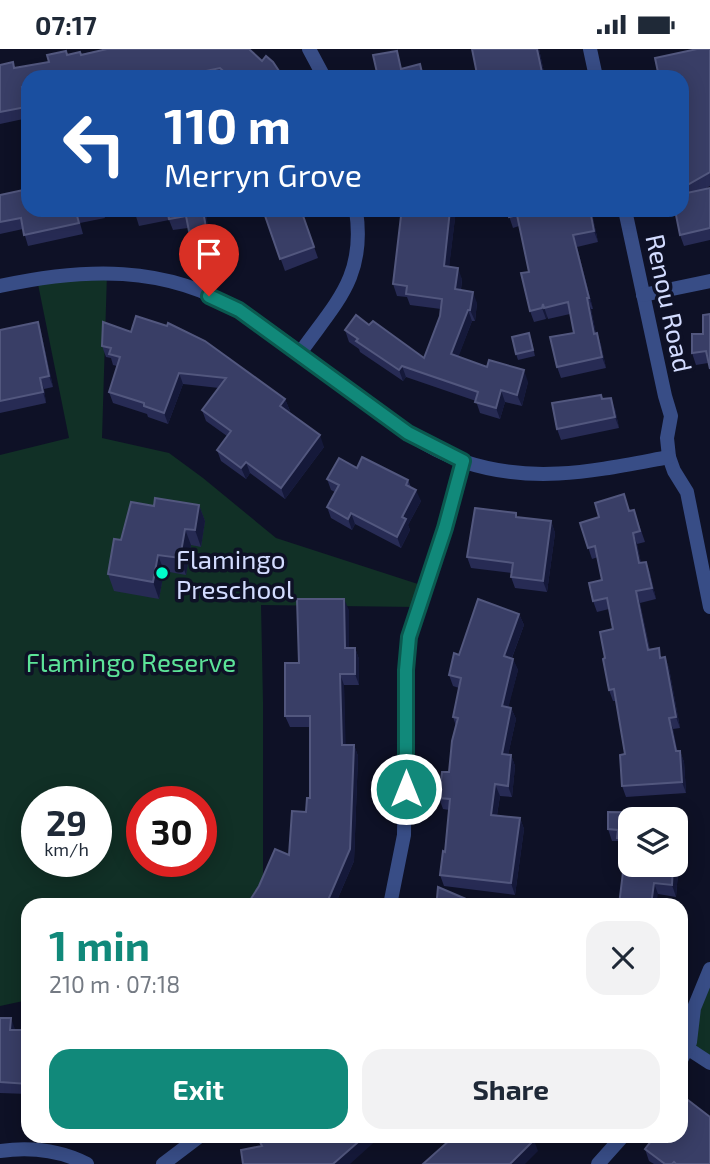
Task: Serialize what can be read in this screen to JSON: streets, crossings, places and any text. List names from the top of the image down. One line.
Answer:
{"streets":{"street":["Renou Road"]},"parks":["Flamingo Reserve"],"places":["Flamingo Preschool"],"page":{"status":"07:17","turn":["110 m","Merryn Grove"],"speed":"29 km/h","limit":"30","heading":["1 min","210 m · 07:18"],"buttons":["Exit","Share"]}}
